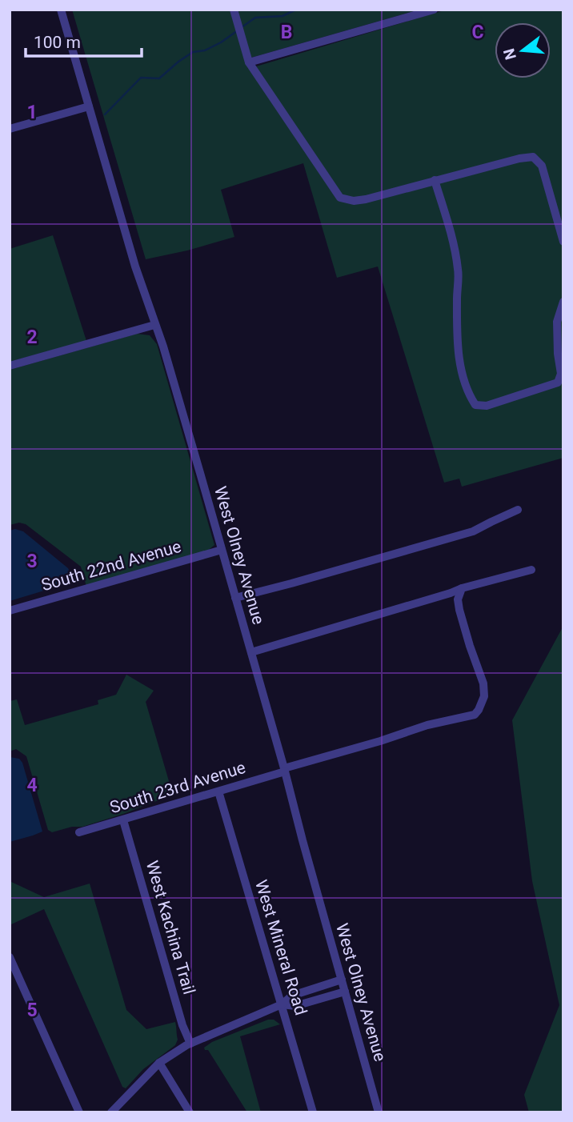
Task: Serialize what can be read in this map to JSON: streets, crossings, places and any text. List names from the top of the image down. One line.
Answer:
{"streets":{"street":["West Olney Avenue","South 22nd Avenue","South 23rd Avenue","West Kachina Trail","West Mineral Road"]},"crossings":[["West Olney Avenue","South 22nd Avenue"],["West Olney Avenue","South 23rd Avenue"],["South 23rd Avenue","West Kachina Trail"],["South 23rd Avenue","West Mineral Road"]],"scale_bar":"100 m","north":"left","grid":{"columns":["B","C"],"rows":["1","2","3","4","5"]}}
